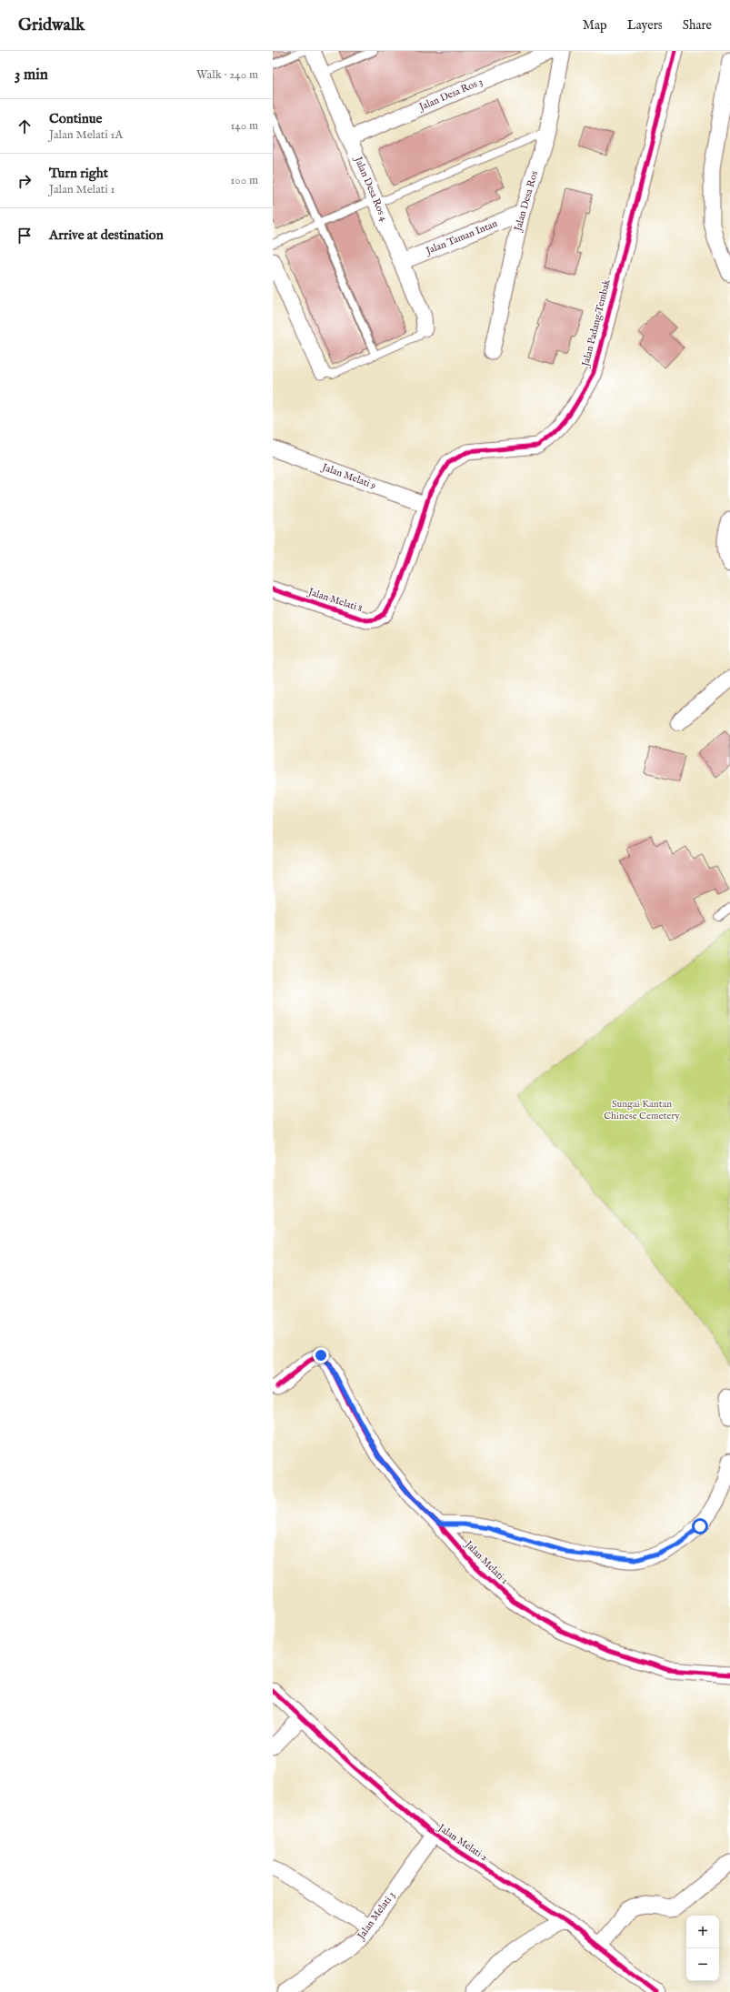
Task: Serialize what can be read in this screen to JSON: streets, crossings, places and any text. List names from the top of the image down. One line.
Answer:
{"streets":{"street":["Jalan Desa Ros 3","Jalan Desa Ros 4","Jalan Desa Ros","Jalan Taman Intan","Jalan Padang Tembak","Jalan Melati 9","Jalan Melati 8","Jalan Melati 1","Jalan Melati 2","Jalan Melati 3"]},"crossings":[["Jalan Desa Ros 3","Jalan Desa Ros 4"],["Jalan Desa Ros 4","Jalan Taman Intan"],["Jalan Desa Ros","Jalan Taman Intan"],["Jalan Padang Tembak","Jalan Melati 9"],["Jalan Padang Tembak","Jalan Melati 8"],["Jalan Melati 2","Jalan Melati 3"]],"parks":["Sungai Kantan Chinese Cemetery"],"page":{"header":"Gridwalk","nav":["Map","Layers","Share"],"heading":["3 min","Walk · 240 m"],"list":[["Continue","Jalan Melati 1A","140 m"],["Turn right","Jalan Melati 1","100 m"],"Arrive at destination"],"map_buttons":["+","−"]}}
